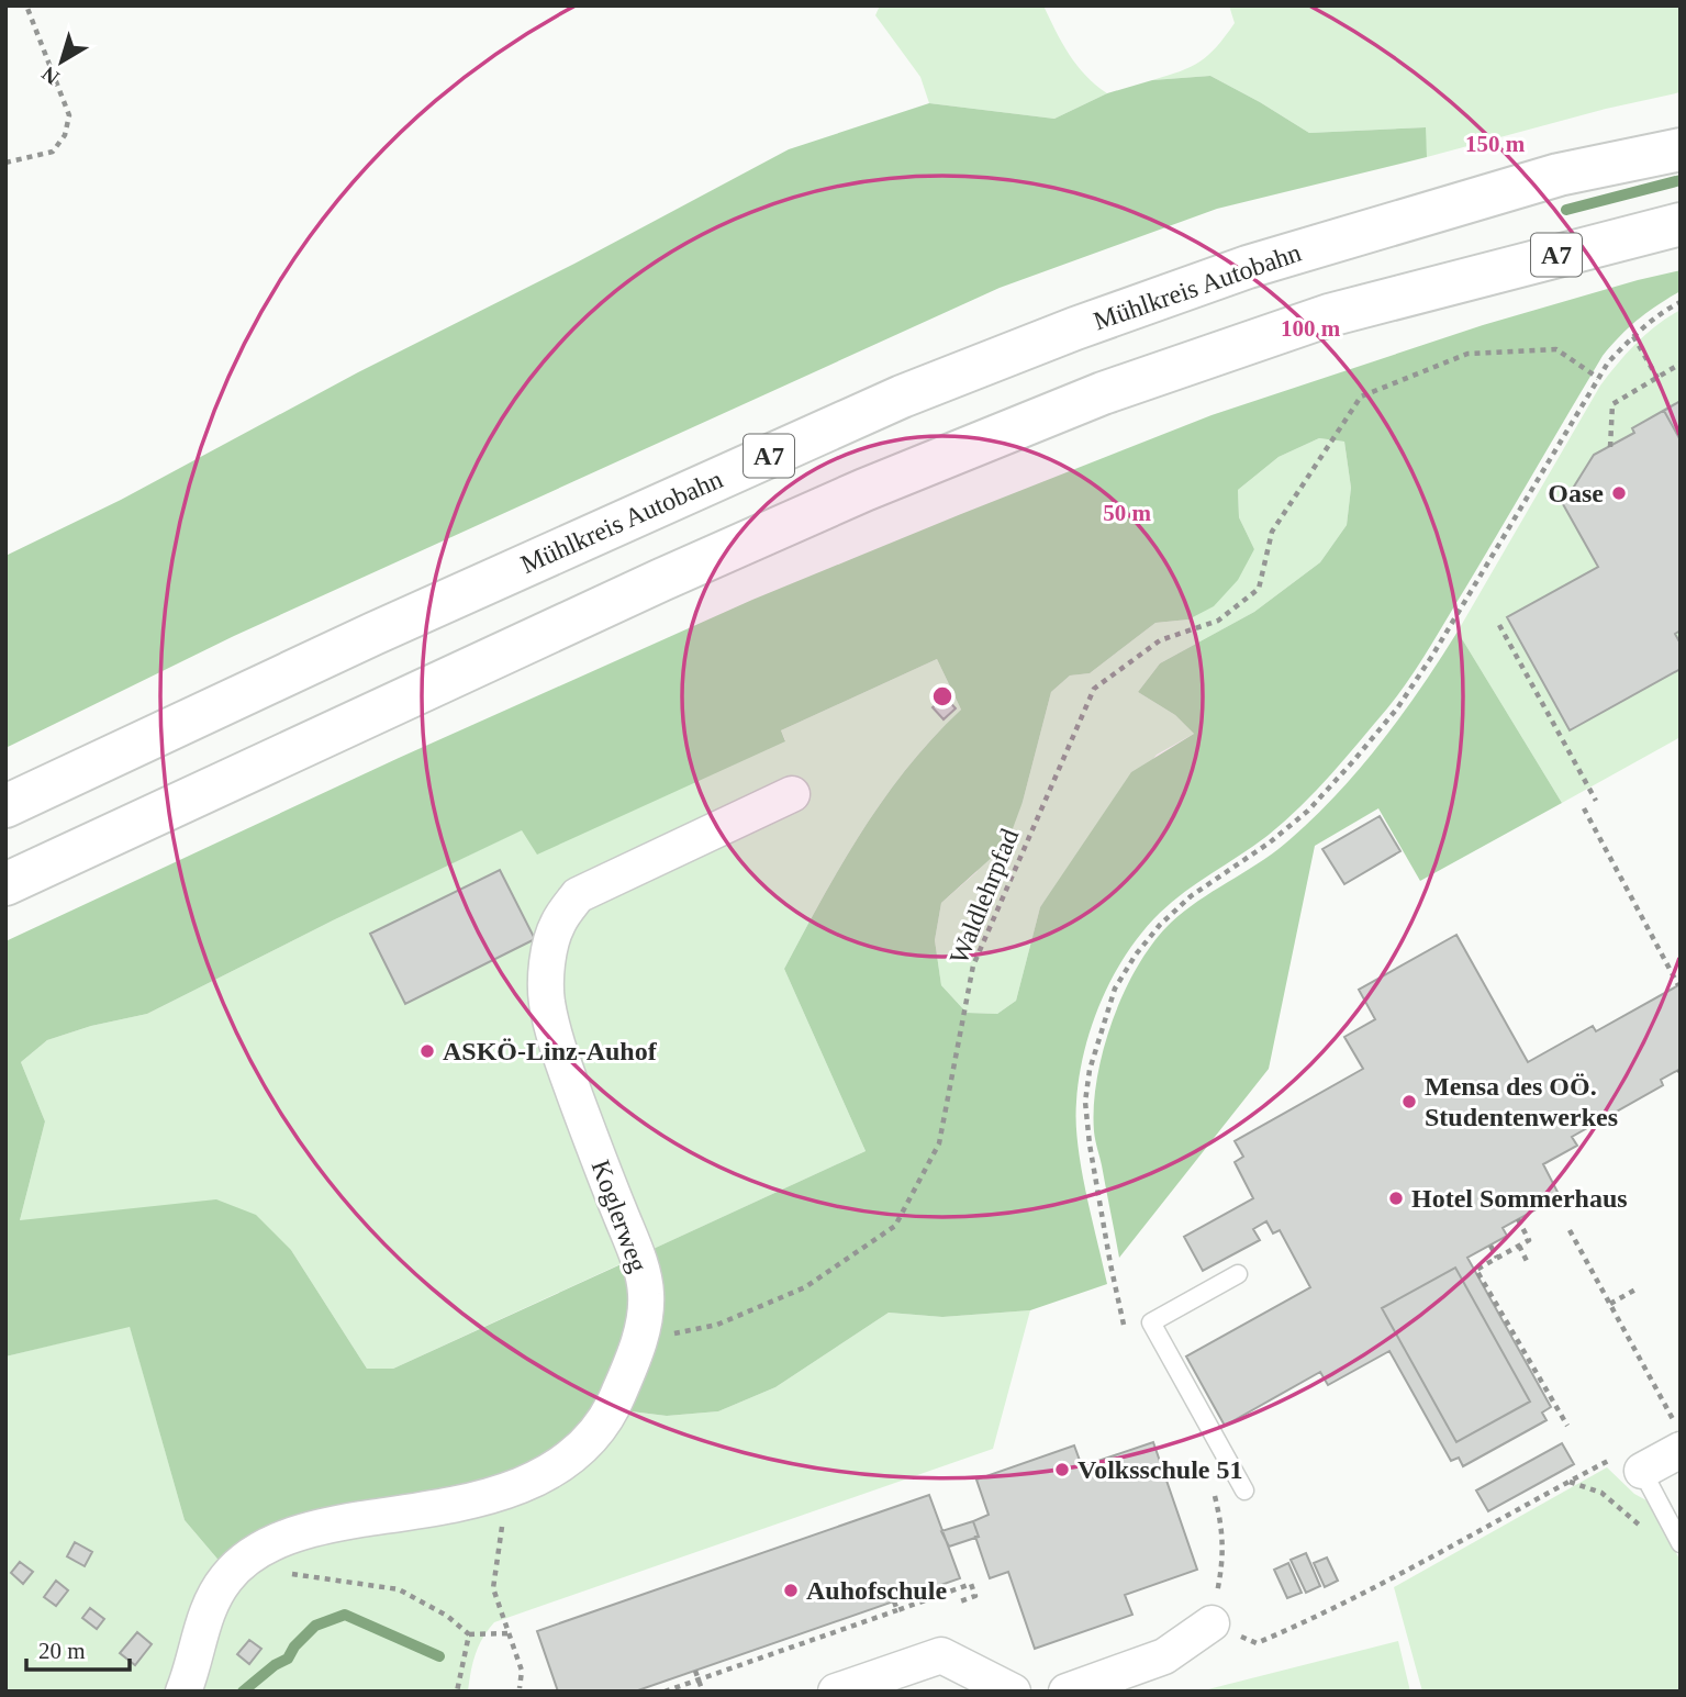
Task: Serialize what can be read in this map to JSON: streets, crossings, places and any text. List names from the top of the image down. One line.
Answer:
{"streets":{"highway":["A7","Mühlkreis Autobahn"],"street":["Koglerweg"],"path":["Waldlehrpfad"]},"crossings":[["Waldlehrpfad","Koglerweg"]],"places":["Oase","ASKÖ-Linz-Auhof","Mensa des OÖ. Studentenwerkes","Hotel Sommerhaus","Volksschule 51","Auhofschule"],"scale_bar":"20 m","north":"bottom left","rings":["150 m","100 m","50 m"]}
